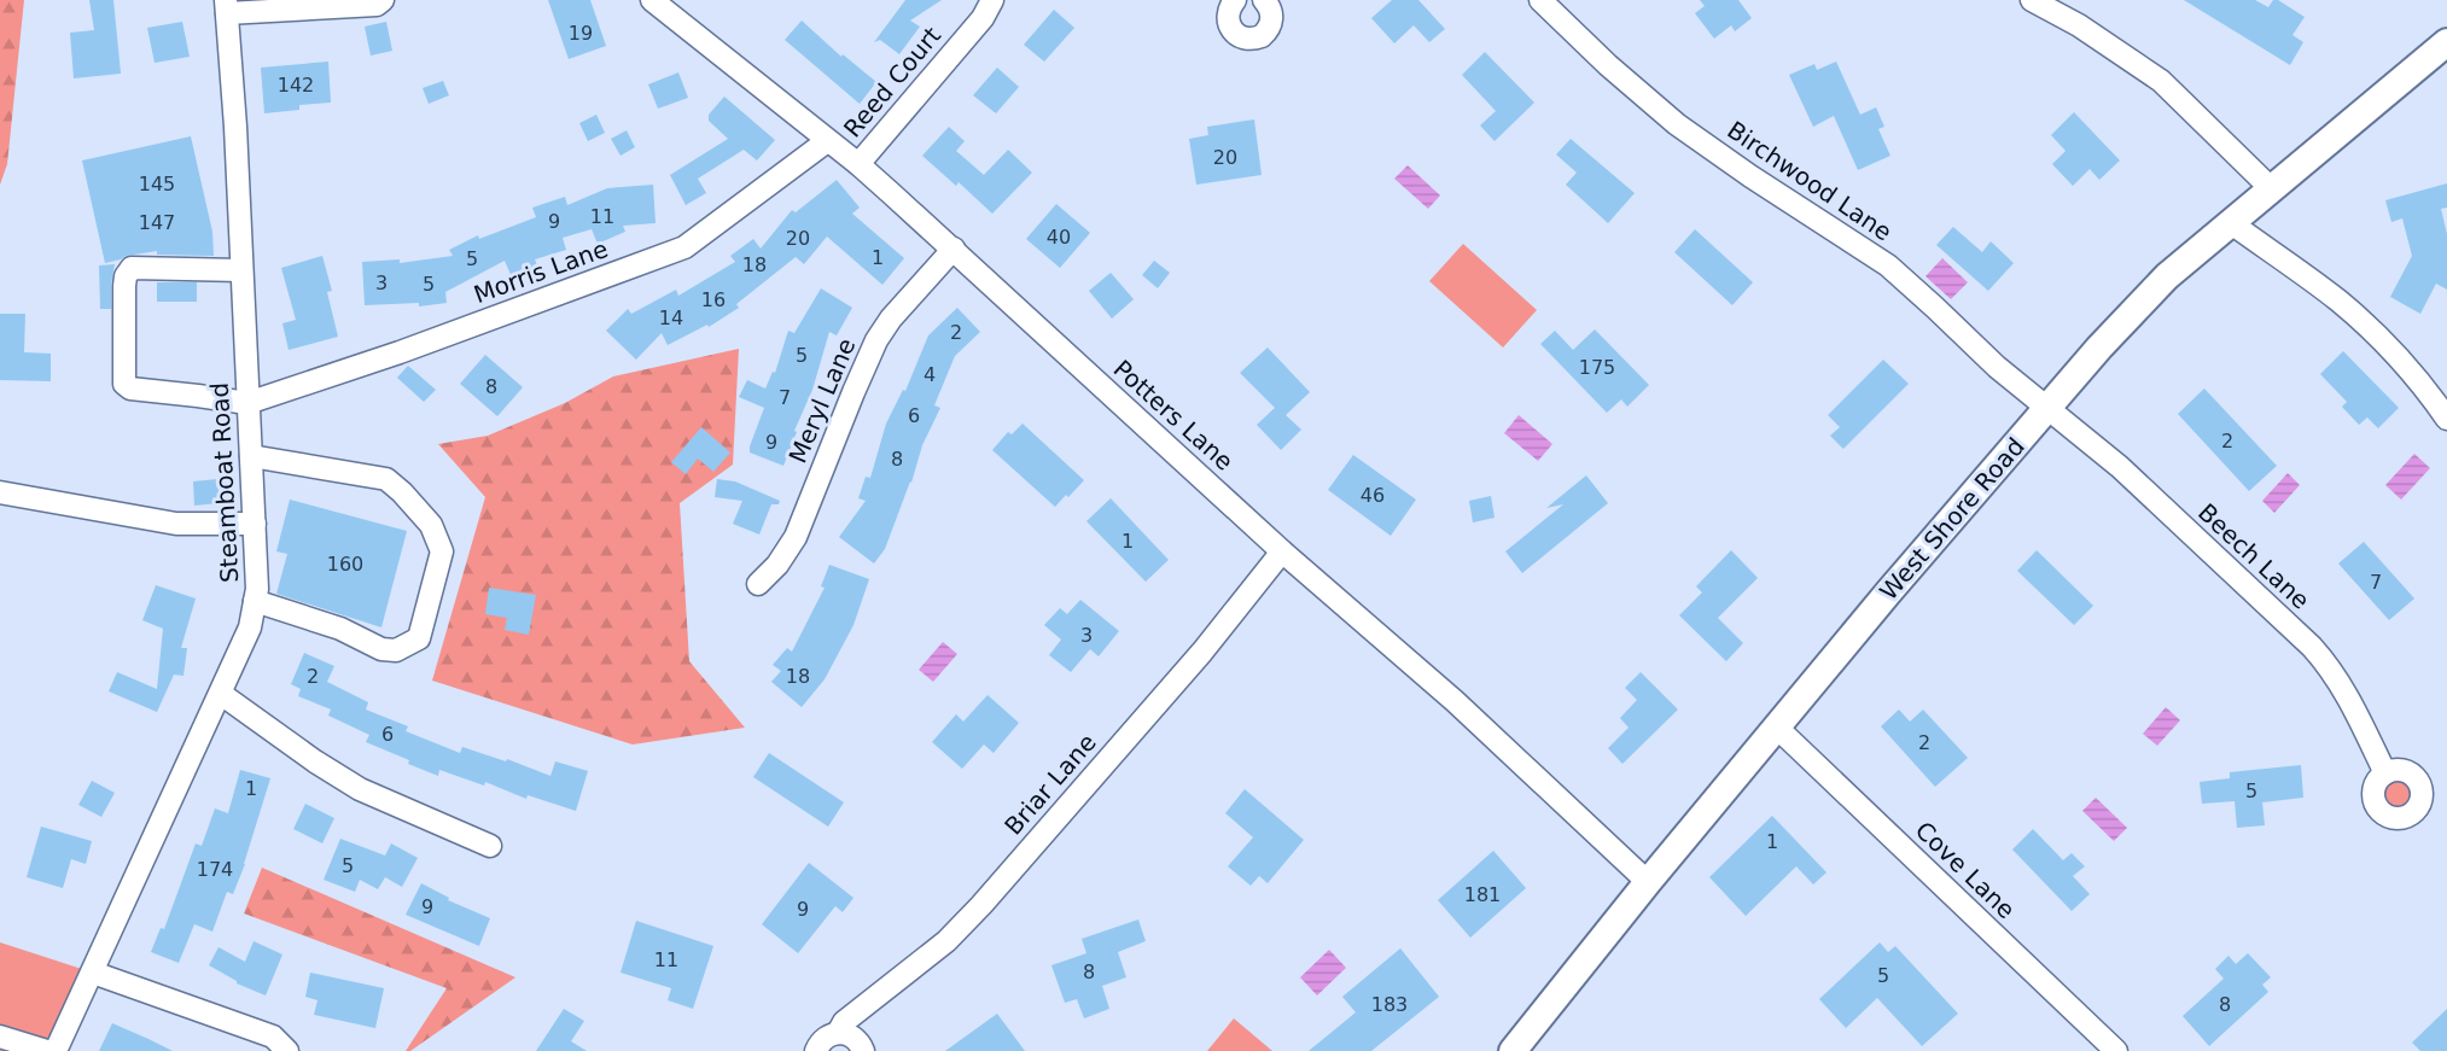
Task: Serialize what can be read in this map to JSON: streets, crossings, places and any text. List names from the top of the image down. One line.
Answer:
{"streets":{"main road":["West Shore Road"],"street":["Reed Court","Birchwood Lane","Morris Lane","Meryl Lane","Potters Lane","Steamboat Road","Beech Lane","Briar Lane","Cove Lane"]},"crossings":[["Reed Court","Potters Lane"],["Birchwood Lane","West Shore Road"],["Birchwood Lane","Beech Lane"],["Morris Lane","Potters Lane"],["Morris Lane","Steamboat Road"],["Meryl Lane","Potters Lane"],["Potters Lane","West Shore Road"],["Potters Lane","Briar Lane"],["West Shore Road","Beech Lane"],["West Shore Road","Cove Lane"]],"house_numbers":["19","142","20","145","11","9","147","40","20","1","5","18","3","5","16","14","2","5","175","4","8","7","6","2","9","8","46","1","160","7","3","2","18","6","2","1","5","1","5","174","181","9","9","11","8","5","183","8"]}
